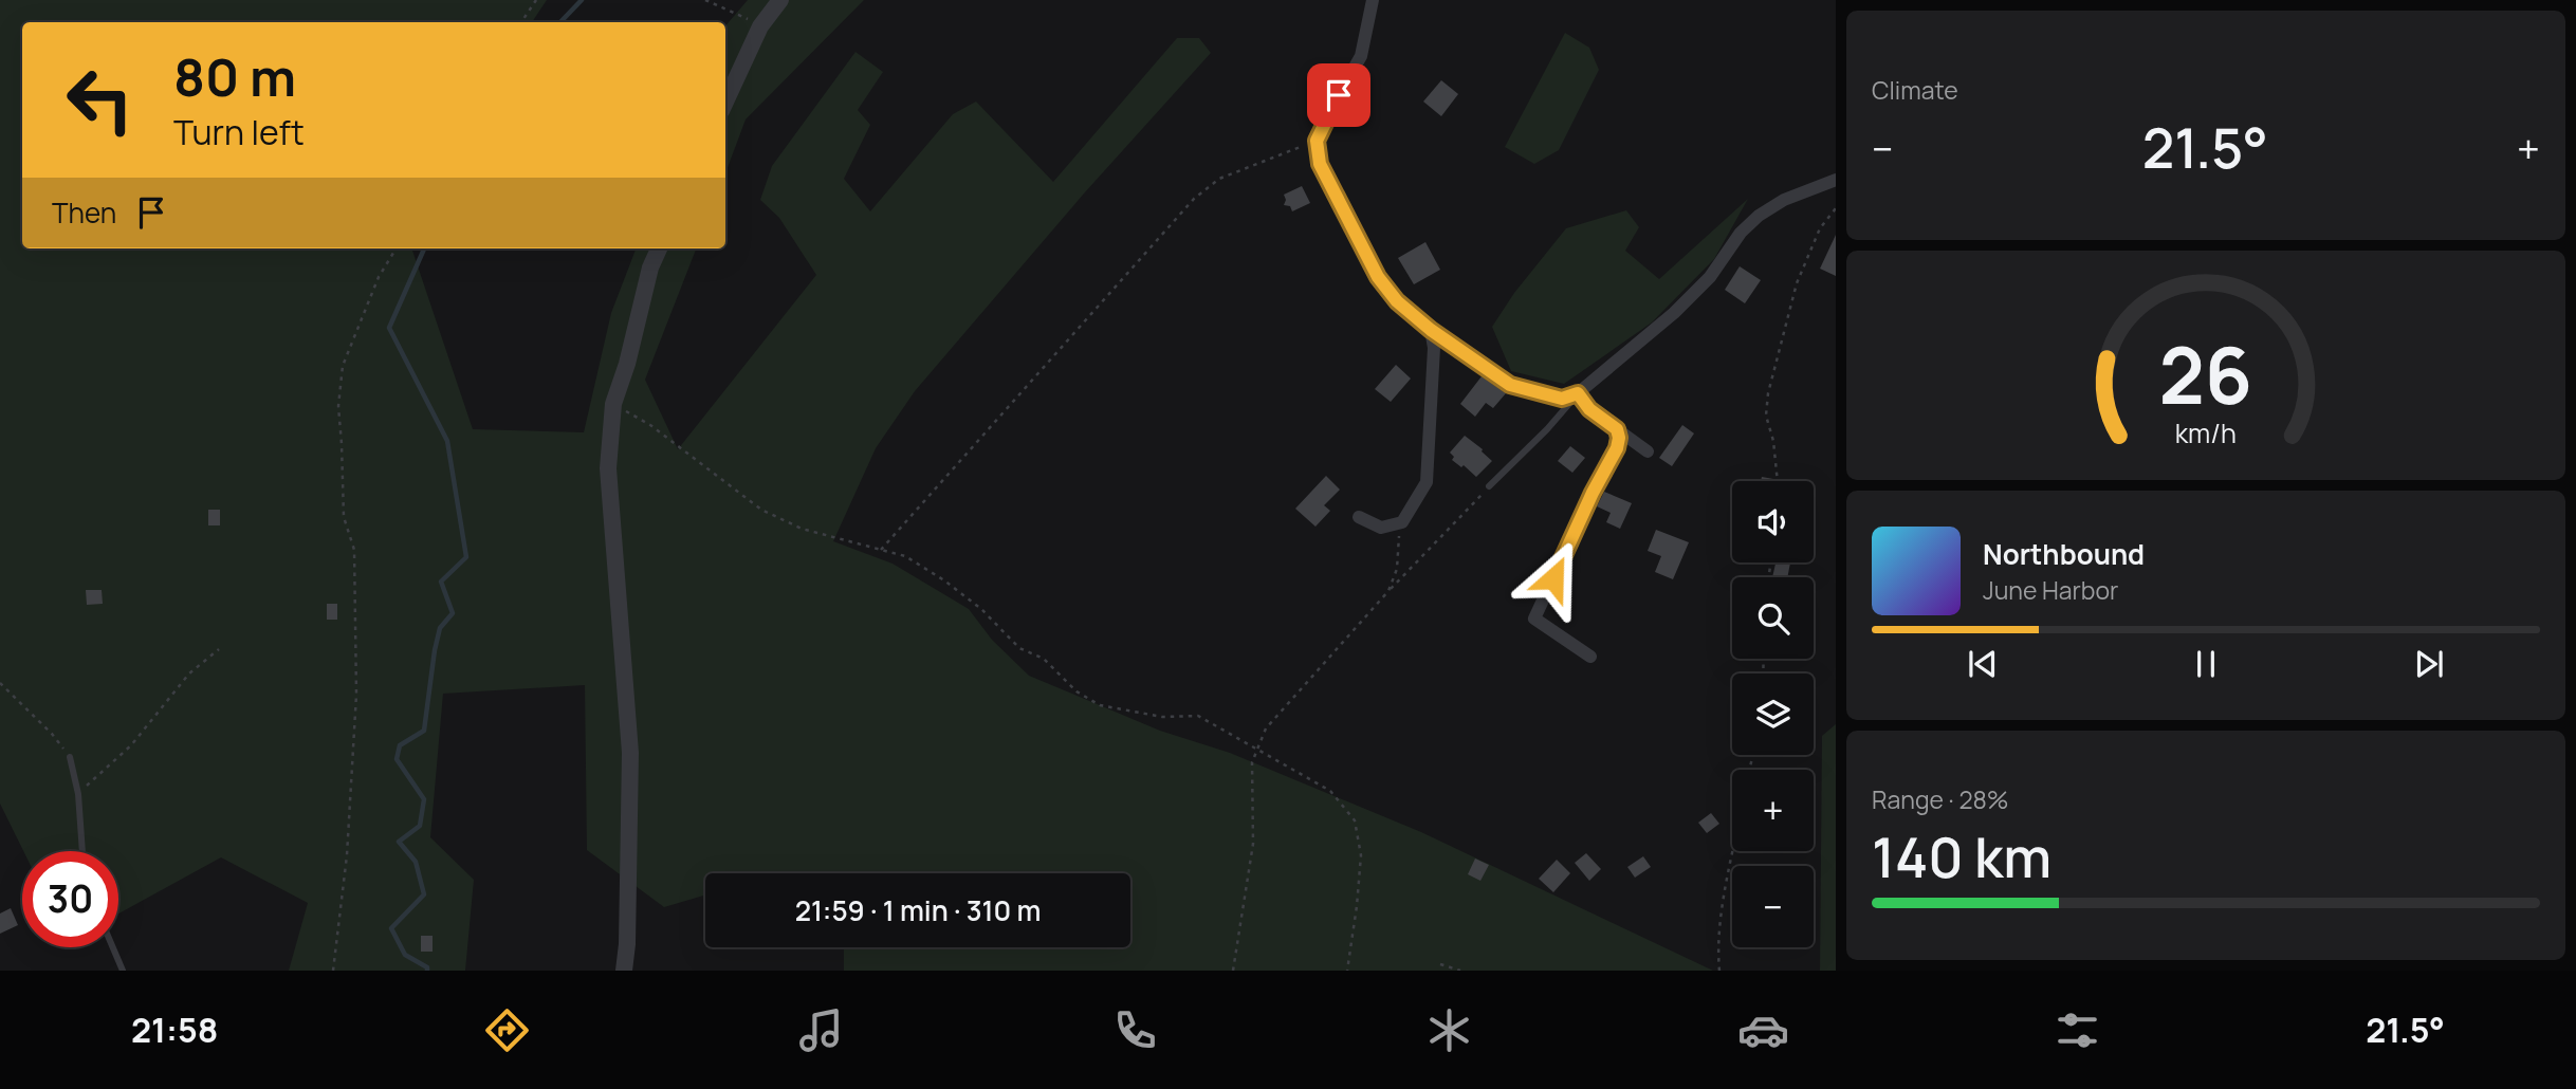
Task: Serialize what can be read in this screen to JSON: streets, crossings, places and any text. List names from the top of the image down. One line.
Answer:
{"page":{"tile":["Climate",["Range · 28%","140 km"]],"turn":["80 m","Turn left"],"heat":["−","21.5°","+"],"then":"Then","map_buttons":["+","−"],"song":["Northbound","June Harbor"],"limit":"30","trip":"21:59 · 1 min · 310 m","tabs":["21:58","21.5°"],"gauge":["26","km/h"]}}
